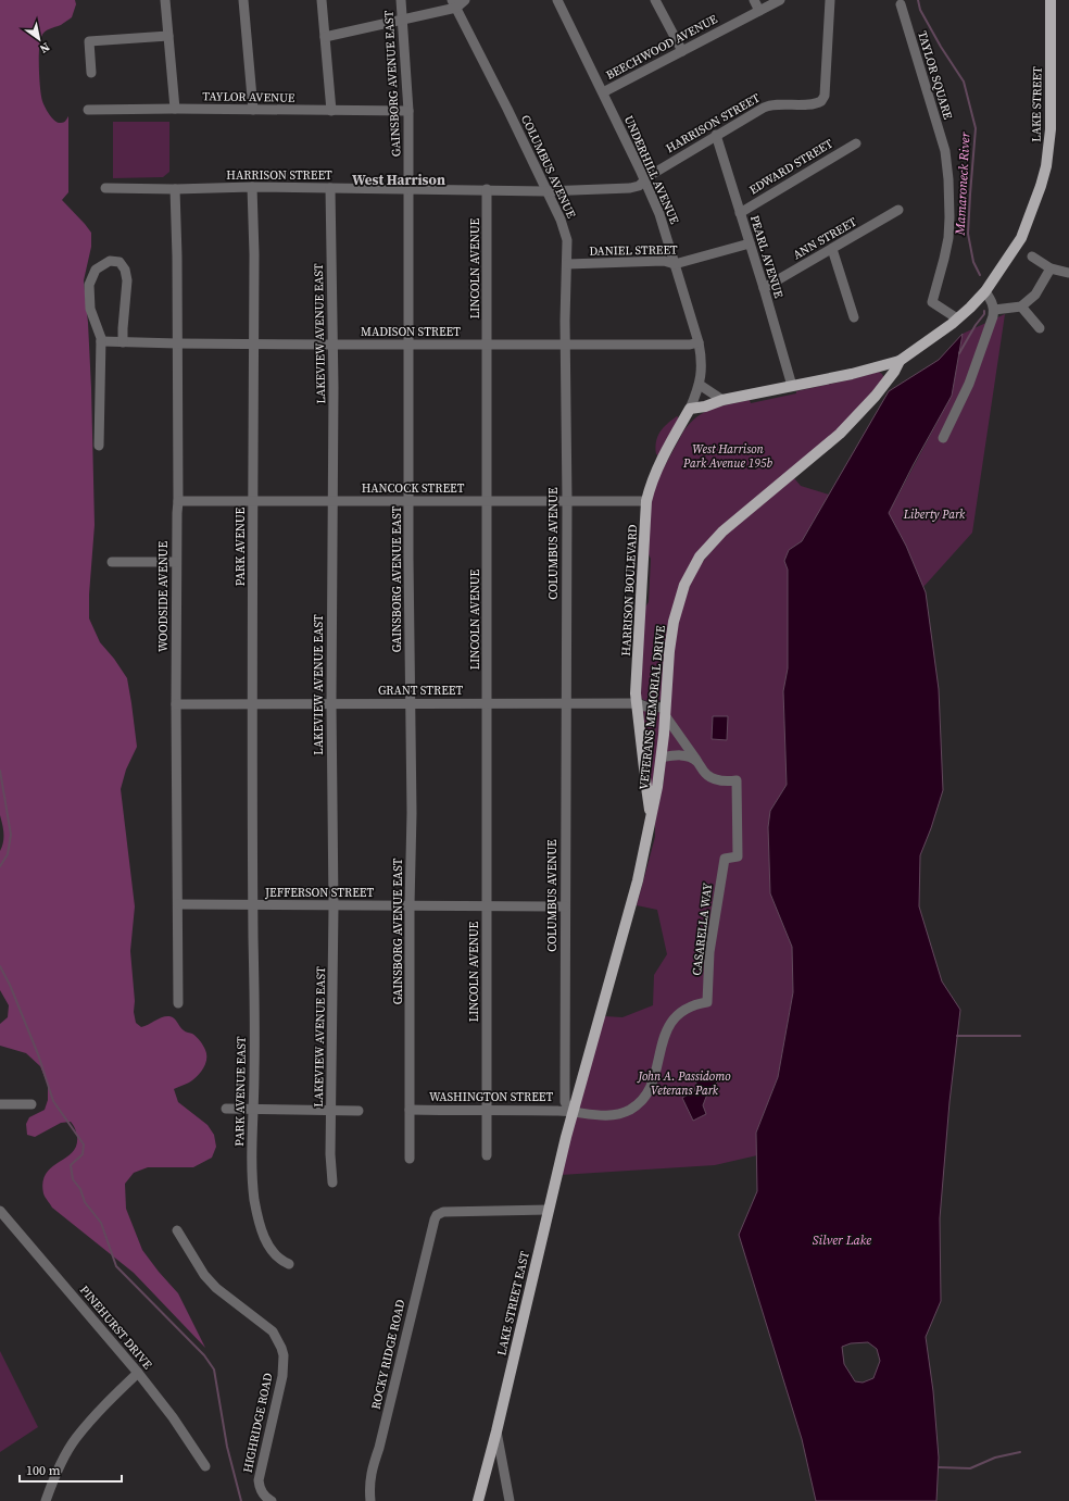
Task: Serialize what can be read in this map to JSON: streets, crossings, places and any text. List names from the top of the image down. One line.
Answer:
{"streets":{"main road":["LAKE STREET","HARRISON BOULEVARD","VETERANS MEMORIAL DRIVE","LAKE STREET EAST"],"street":["BEECHWOOD AVENUE","TAYLOR SQUARE","GAINSBORG AVENUE EAST","TAYLOR AVENUE","HARRISON STREET","COLUMBUS AVENUE","EDWARD STREET","UNDERHILL AVENUE","ANN STREET","DANIEL STREET","PEARL AVENUE","LINCOLN AVENUE","MADISON STREET","LAKEVIEW AVENUE EAST","HANCOCK STREET","PARK AVENUE","WOODSIDE AVENUE","GRANT STREET","JEFFERSON STREET","CASARELLA WAY","PARK AVENUE EAST","WASHINGTON STREET","PINEHURST DRIVE","ROCKY RIDGE ROAD","HIGHRIDGE ROAD"]},"crossings":[["BEECHWOOD AVENUE","UNDERHILL AVENUE"],["TAYLOR SQUARE","LAKE STREET"],["GAINSBORG AVENUE EAST","TAYLOR AVENUE"],["GAINSBORG AVENUE EAST","HARRISON STREET"],["GAINSBORG AVENUE EAST","MADISON STREET"],["GAINSBORG AVENUE EAST","HANCOCK STREET"],["GAINSBORG AVENUE EAST","GRANT STREET"],["GAINSBORG AVENUE EAST","JEFFERSON STREET"],["GAINSBORG AVENUE EAST","WASHINGTON STREET"],["LAKE STREET","VETERANS MEMORIAL DRIVE"],["HARRISON STREET","COLUMBUS AVENUE"],["HARRISON STREET","UNDERHILL AVENUE"],["HARRISON STREET","PEARL AVENUE"],["HARRISON STREET","LINCOLN AVENUE"],["HARRISON STREET","LAKEVIEW AVENUE EAST"],["HARRISON STREET","PARK AVENUE"],["HARRISON STREET","WOODSIDE AVENUE"],["COLUMBUS AVENUE","DANIEL STREET"],["COLUMBUS AVENUE","MADISON STREET"],["COLUMBUS AVENUE","HANCOCK STREET"],["COLUMBUS AVENUE","GRANT STREET"],["COLUMBUS AVENUE","VETERANS MEMORIAL DRIVE"],["COLUMBUS AVENUE","JEFFERSON STREET"],["COLUMBUS AVENUE","CASARELLA WAY"],["COLUMBUS AVENUE","WASHINGTON STREET"],["COLUMBUS AVENUE","LAKE STREET EAST"],["EDWARD STREET","PEARL AVENUE"],["UNDERHILL AVENUE","DANIEL STREET"],["UNDERHILL AVENUE","MADISON STREET"],["UNDERHILL AVENUE","HARRISON BOULEVARD"],["ANN STREET","PEARL AVENUE"],["DANIEL STREET","PEARL AVENUE"],["LINCOLN AVENUE","MADISON STREET"],["LINCOLN AVENUE","HANCOCK STREET"],["LINCOLN AVENUE","GRANT STREET"],["LINCOLN AVENUE","JEFFERSON STREET"],["LINCOLN AVENUE","WASHINGTON STREET"],["MADISON STREET","LAKEVIEW AVENUE EAST"],["MADISON STREET","PARK AVENUE"],["MADISON STREET","WOODSIDE AVENUE"],["LAKEVIEW AVENUE EAST","HANCOCK STREET"],["LAKEVIEW AVENUE EAST","GRANT STREET"],["LAKEVIEW AVENUE EAST","JEFFERSON STREET"],["HANCOCK STREET","PARK AVENUE"],["HANCOCK STREET","HARRISON BOULEVARD"],["HANCOCK STREET","WOODSIDE AVENUE"],["PARK AVENUE","GRANT STREET"],["PARK AVENUE","JEFFERSON STREET"],["PARK AVENUE","PARK AVENUE EAST"],["HARRISON BOULEVARD","GRANT STREET"],["HARRISON BOULEVARD","VETERANS MEMORIAL DRIVE"],["WOODSIDE AVENUE","GRANT STREET"],["WOODSIDE AVENUE","JEFFERSON STREET"],["GRANT STREET","VETERANS MEMORIAL DRIVE"],["VETERANS MEMORIAL DRIVE","CASARELLA WAY"],["VETERANS MEMORIAL DRIVE","WASHINGTON STREET"],["VETERANS MEMORIAL DRIVE","LAKE STREET EAST"],["JEFFERSON STREET","PARK AVENUE EAST"],["CASARELLA WAY","WASHINGTON STREET"],["CASARELLA WAY","LAKE STREET EAST"],["WASHINGTON STREET","LAKE STREET EAST"],["LAKE STREET EAST","ROCKY RIDGE ROAD"]],"districts":["West Harrison"],"water":["Mamaroneck River","Silver Lake"],"parks":["West Harrison Park Avenue 195b","Liberty Park","John A. Passidomo Veterans Park"],"scale_bar":"100 m","north":"bottom right"}
